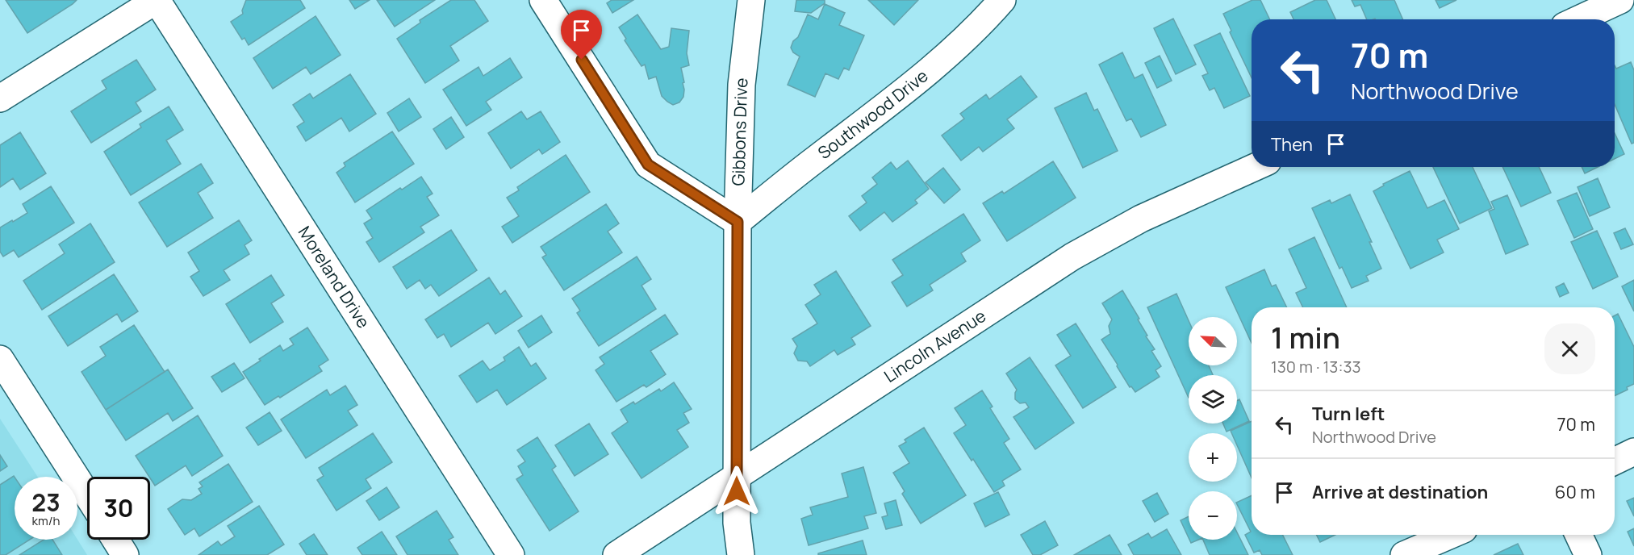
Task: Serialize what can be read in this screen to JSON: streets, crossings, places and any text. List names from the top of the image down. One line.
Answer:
{"streets":{"street":["Southwood Drive","Gibbons Drive","Moreland Drive","Lincoln Avenue"]},"crossings":[["Southwood Drive","Gibbons Drive"],["Gibbons Drive","Lincoln Avenue"]],"north":"top left","page":{"turn":["70 m","Northwood Drive"],"then":"Then","heading":["1 min","130 m · 13:33"],"map_buttons":["+","−"],"list":[{"name":"Turn left","note":"Northwood Drive","value":"70 m"},{"name":"Arrive at destination","value":"60 m"}],"speed":"23 km/h","limit":"30"}}
